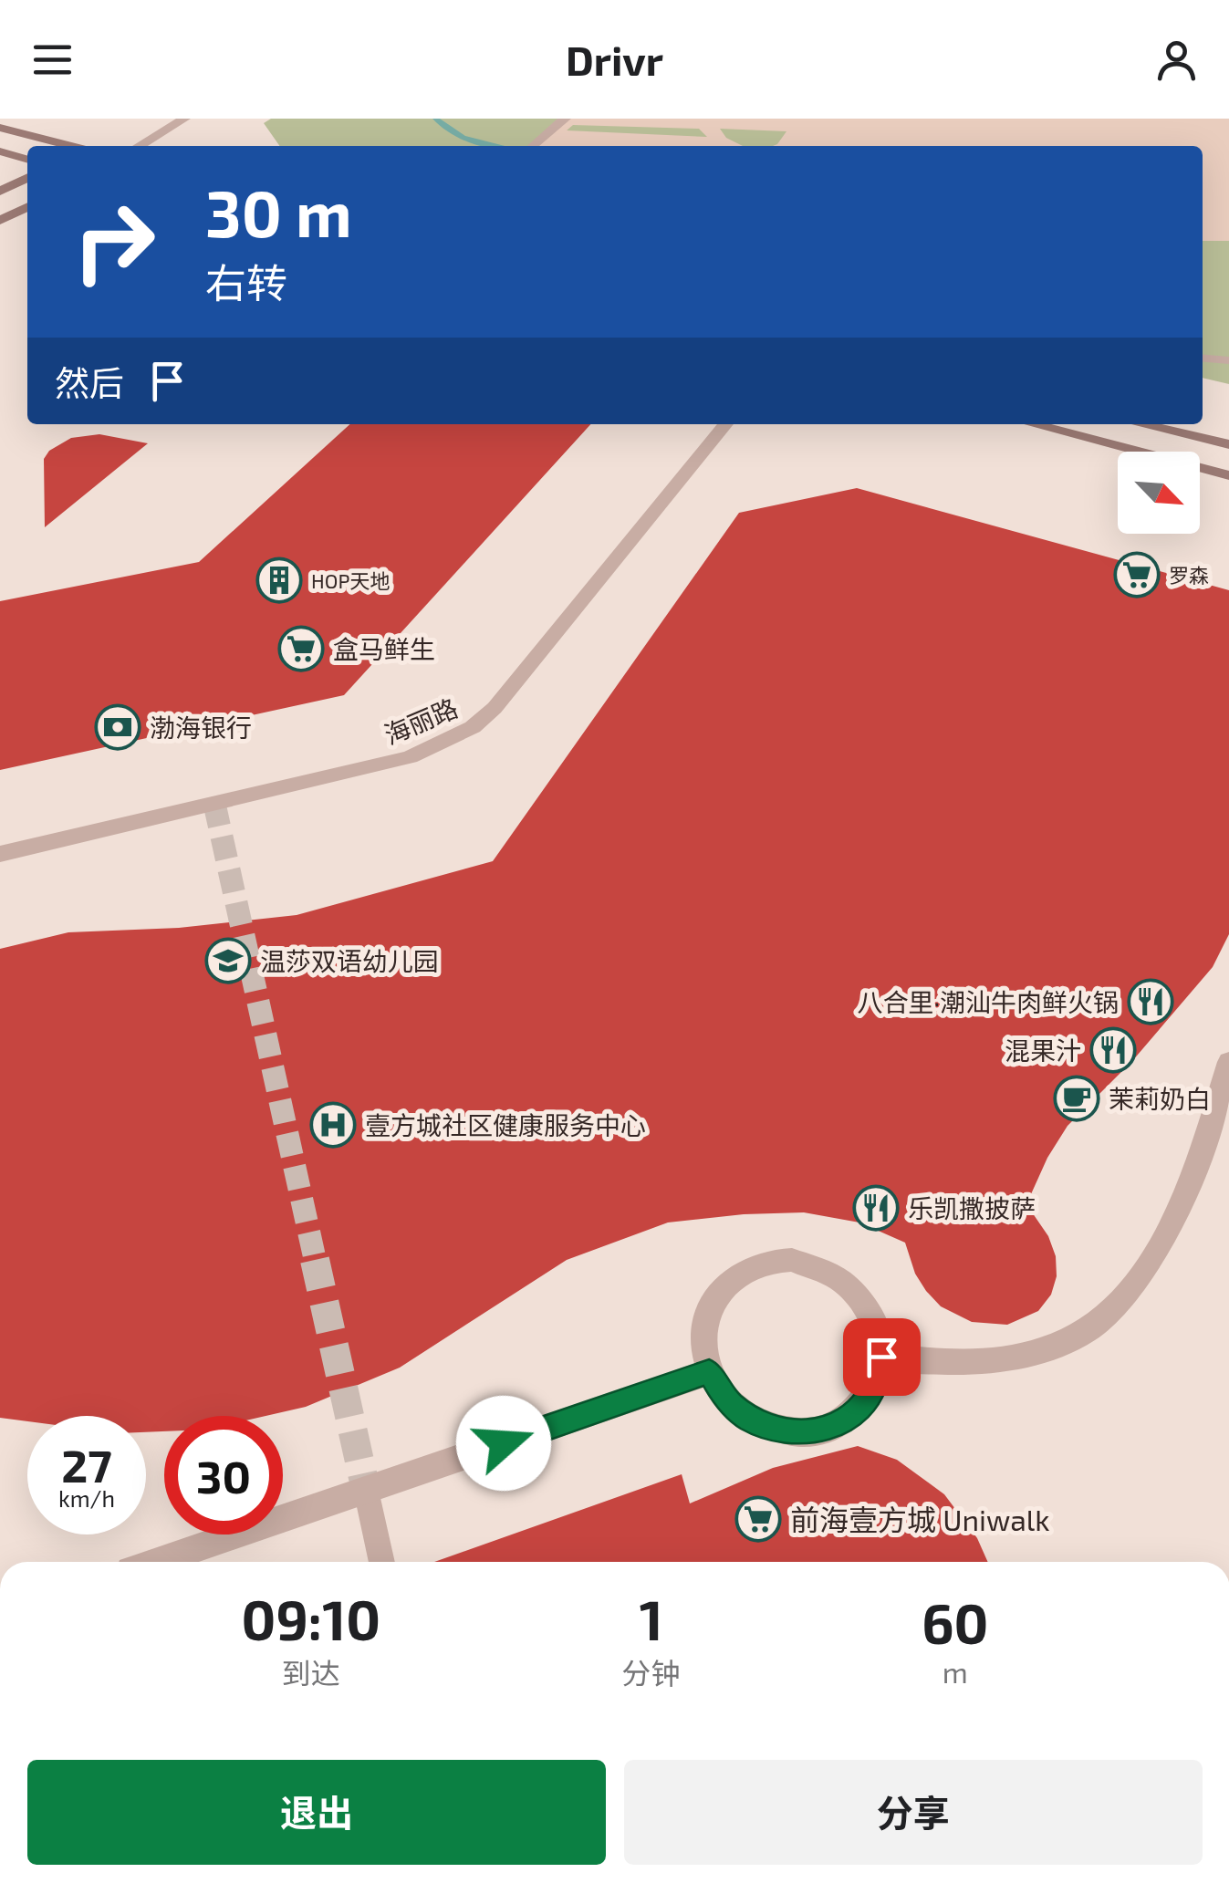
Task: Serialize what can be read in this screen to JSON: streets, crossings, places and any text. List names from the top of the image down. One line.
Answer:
{"streets":{"street":["海丽路"]},"places":{"supermarket":["罗森","盒马鲜生","前海壹方城 Uniwalk"],"building":["HOP天地"],"bank":["渤海银行"],"school or university":["温莎双语幼儿园"],"restaurant":["八合里·潮汕牛肉鲜火锅","混果汁","乐凯撒披萨"],"cafe":["茉莉奶白"],"hospital":["壹方城社区健康服务中心"]},"north":"bottom right","page":{"header":"Drivr","turn":["30 m","右转"],"then":"然后","speed":"27 km/h","limit":"30","eta":["09:10","到达","1","分钟","60","m"],"buttons":["退出","分享"]}}
